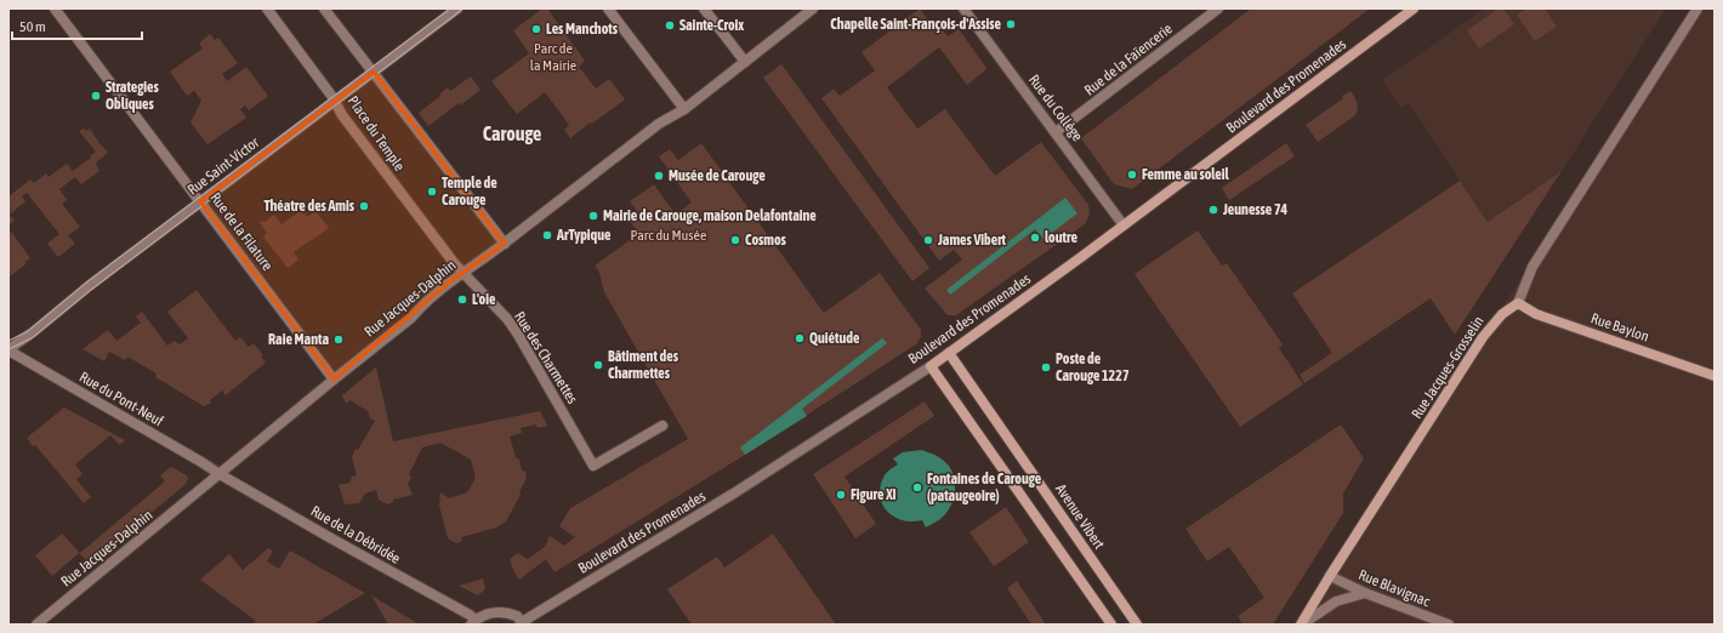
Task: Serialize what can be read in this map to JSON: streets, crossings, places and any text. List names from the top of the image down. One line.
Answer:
{"streets":{"main road":["Boulevard des Promenades","Rue Baylon","Rue Jacques-Grosselin","Avenue Vibert"],"street":["Rue de la Faïencerie","Rue du Collège","Place du Temple","Rue Saint-Victor","Rue de la Filature","Rue Jacques-Dalphin","Rue des Charmettes","Rue du Pont-Neuf","Rue de la Débridée","Rue Blavignac"]},"crossings":[["Rue de la Faïencerie","Rue du Collège"],["Boulevard des Promenades","Rue du Collège"],["Boulevard des Promenades","Avenue Vibert"],["Place du Temple","Rue Saint-Victor"],["Place du Temple","Rue Jacques-Dalphin"],["Place du Temple","Rue des Charmettes"],["Rue Saint-Victor","Rue de la Filature"],["Rue Saint-Victor","Rue du Pont-Neuf"],["Rue de la Filature","Rue Jacques-Dalphin"],["Rue Jacques-Dalphin","Rue des Charmettes"],["Rue Jacques-Dalphin","Rue du Pont-Neuf"],["Rue Jacques-Dalphin","Rue de la Débridée"],["Rue Baylon","Rue Jacques-Grosselin"],["Rue Jacques-Grosselin","Rue Blavignac"],["Rue du Pont-Neuf","Rue de la Débridée"]],"districts":["Carouge"],"parks":["Parc de la Mairie","Parc du Musée"],"places":["Chapelle Saint-François-d'Assise","Sainte-Croix","Les Manchots","Strategies Obliques","Femme au soleil","Musée de Carouge","Temple de Carouge","Théatre des Amis","Jeunesse 74","Mairie de Carouge, maison Delafontaine","ArTypique","loutre","Cosmos","James Vibert","L'oie","Quiétude","Raie Manta","Bâtiment des Charmettes","Poste de Carouge 1227","Fontaines de Carouge (pataugeoire)","Figure XI"],"scale_bar":"50 m"}
